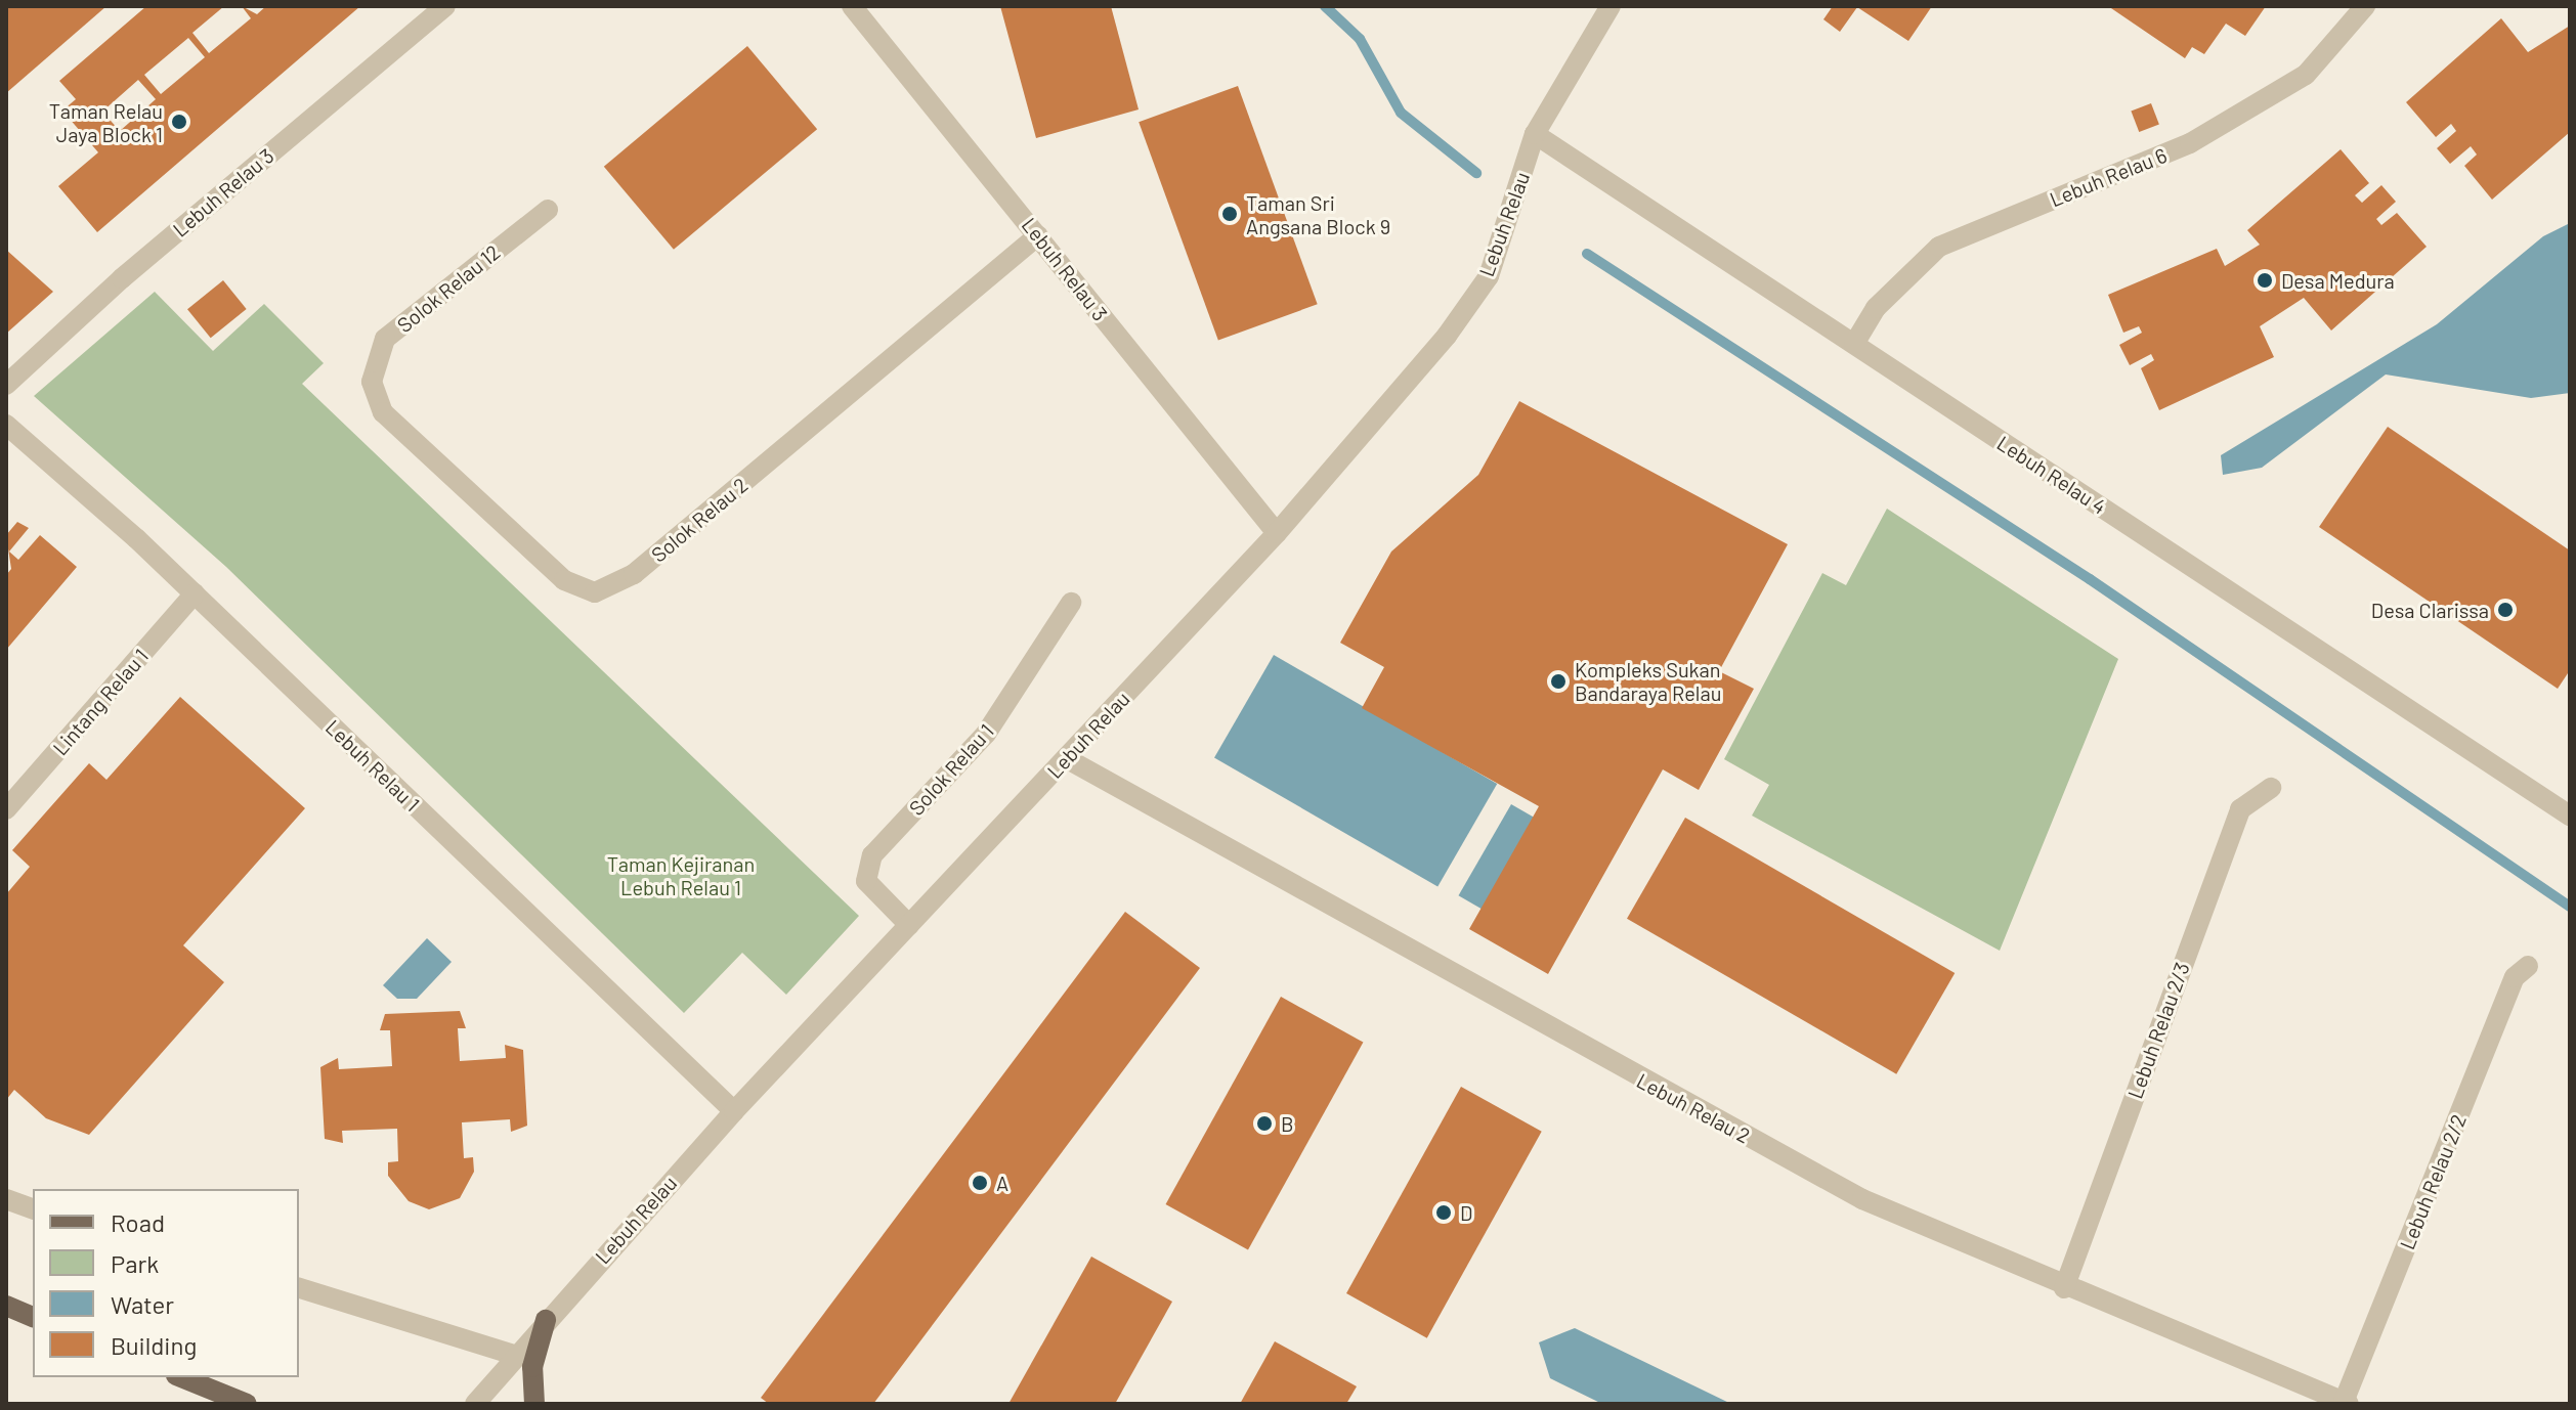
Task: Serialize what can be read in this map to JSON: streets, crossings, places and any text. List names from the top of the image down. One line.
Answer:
{"streets":{"street":["Lebuh Relau 6","Lebuh Relau 3","Lebuh Relau","Solok Relau 12","Lebuh Relau 4","Solok Relau 2","Lintang Relau 1","Lebuh Relau 1","Solok Relau 1","Lebuh Relau 2/3","Lebuh Relau 2","Lebuh Relau 2/2"]},"crossings":[["Lebuh Relau 6","Lebuh Relau 4"],["Lebuh Relau 3","Lebuh Relau"],["Lebuh Relau 3","Solok Relau 2"],["Lebuh Relau","Lebuh Relau 4"],["Lebuh Relau","Lebuh Relau 1"],["Lebuh Relau","Solok Relau 1"],["Lebuh Relau","Lebuh Relau 2"],["Solok Relau 12","Solok Relau 2"],["Lintang Relau 1","Lebuh Relau 1"],["Lebuh Relau 2/3","Lebuh Relau 2"],["Lebuh Relau 2","Lebuh Relau 2/2"]],"parks":["Taman Kejiranan Lebuh Relau 1"],"places":["Taman Relau Jaya Block 1","Taman Sri Angsana Block 9","Desa Medura","Desa Clarissa","Kompleks Sukan Bandaraya Relau","B","A","D"],"legend":["Road","Park","Water","Building"]}
